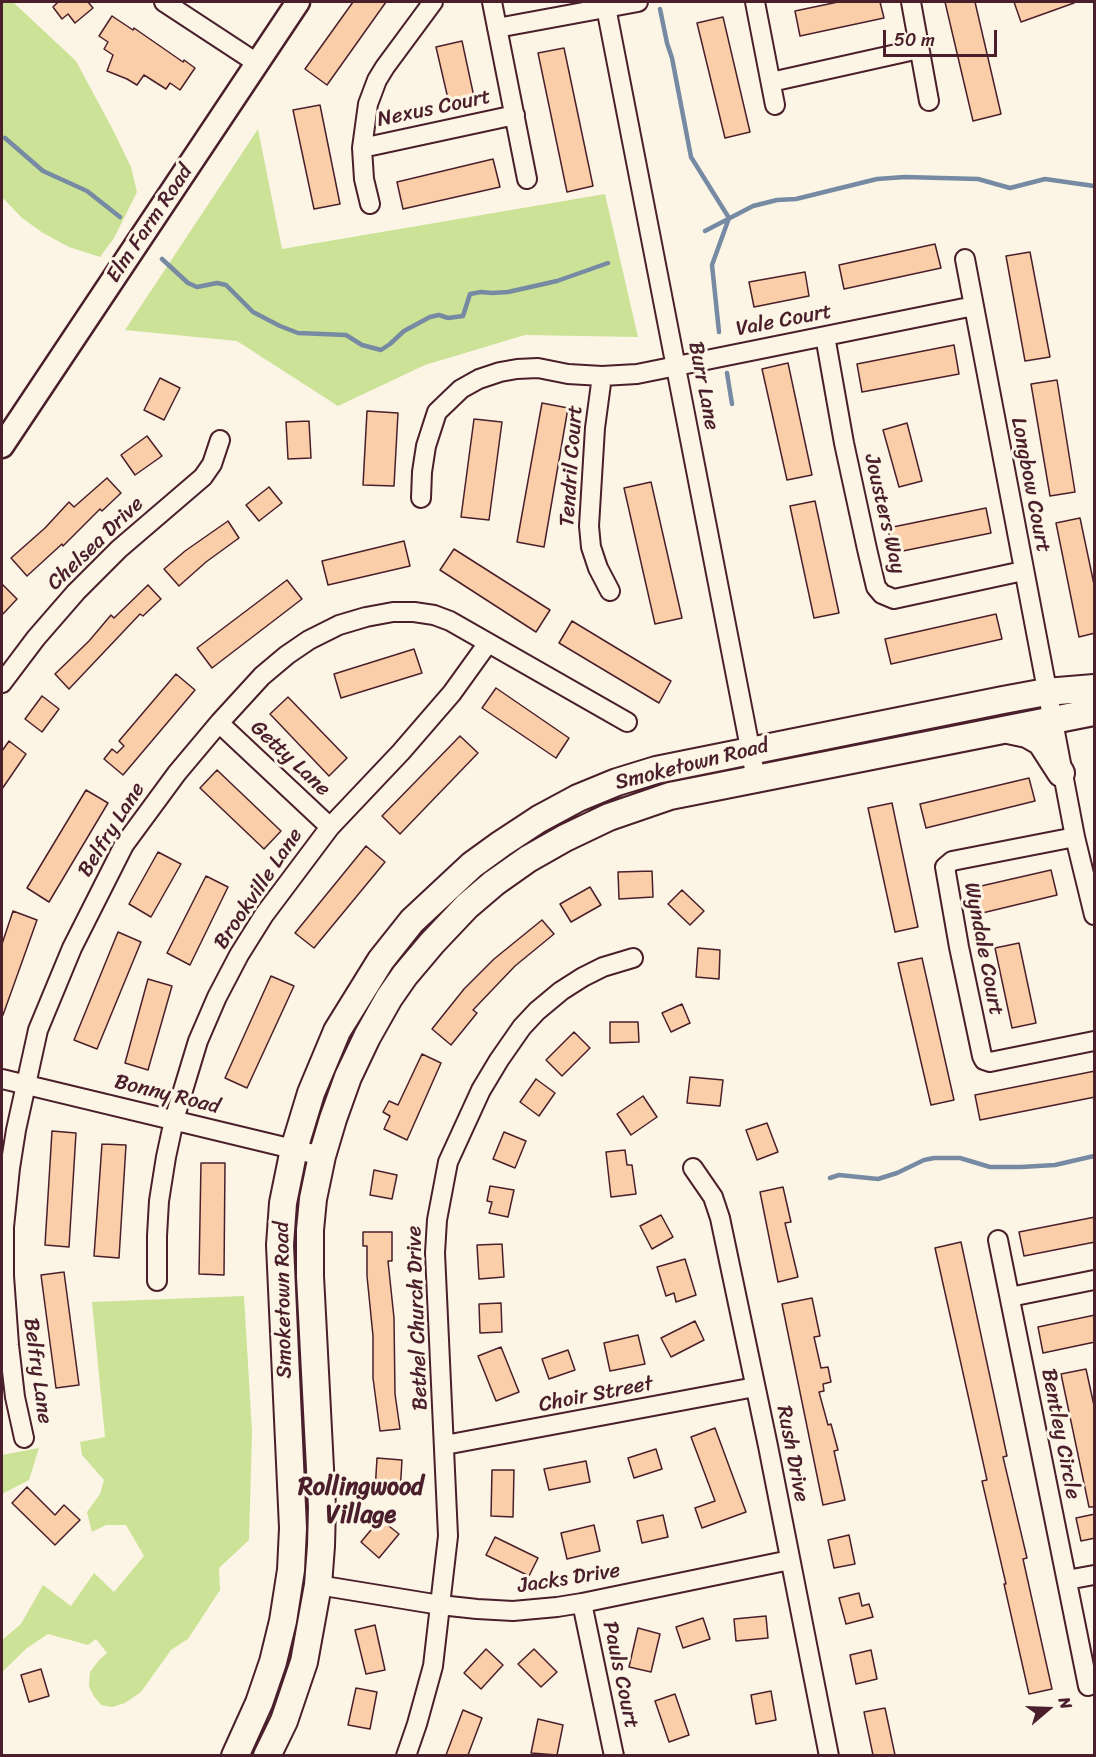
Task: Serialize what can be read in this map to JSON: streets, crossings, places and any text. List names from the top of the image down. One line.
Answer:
{"streets":{"main road":["Smoketown Road"],"street":["Nexus Court","Elm Farm Road","Vale Court","Burr Lane","Tendril Court","Longbow Court","Jousters Way","Chelsea Drive","Getty Lane","Belfry Lane","Brookville Lane","Wyndale Court","Bonny Road","Bethel Church Drive","Choir Street","Bentley Circle","Rush Drive","Jacks Drive","Pauls Court"]},"crossings":[["Vale Court","Burr Lane"],["Vale Court","Tendril Court"],["Vale Court","Longbow Court"],["Vale Court","Jousters Way"],["Burr Lane","Smoketown Road"],["Longbow Court","Jousters Way"],["Longbow Court","Smoketown Road"],["Getty Lane","Belfry Lane"],["Getty Lane","Brookville Lane"],["Smoketown Road","Bonny Road"],["Smoketown Road","Jacks Drive"],["Belfry Lane","Brookville Lane"],["Belfry Lane","Bonny Road"],["Brookville Lane","Bonny Road"],["Bethel Church Drive","Choir Street"],["Bethel Church Drive","Jacks Drive"],["Choir Street","Rush Drive"],["Rush Drive","Jacks Drive"],["Jacks Drive","Pauls Court"]],"districts":["Rollingwood Village"],"scale_bar":"50 m","north":"right"}
